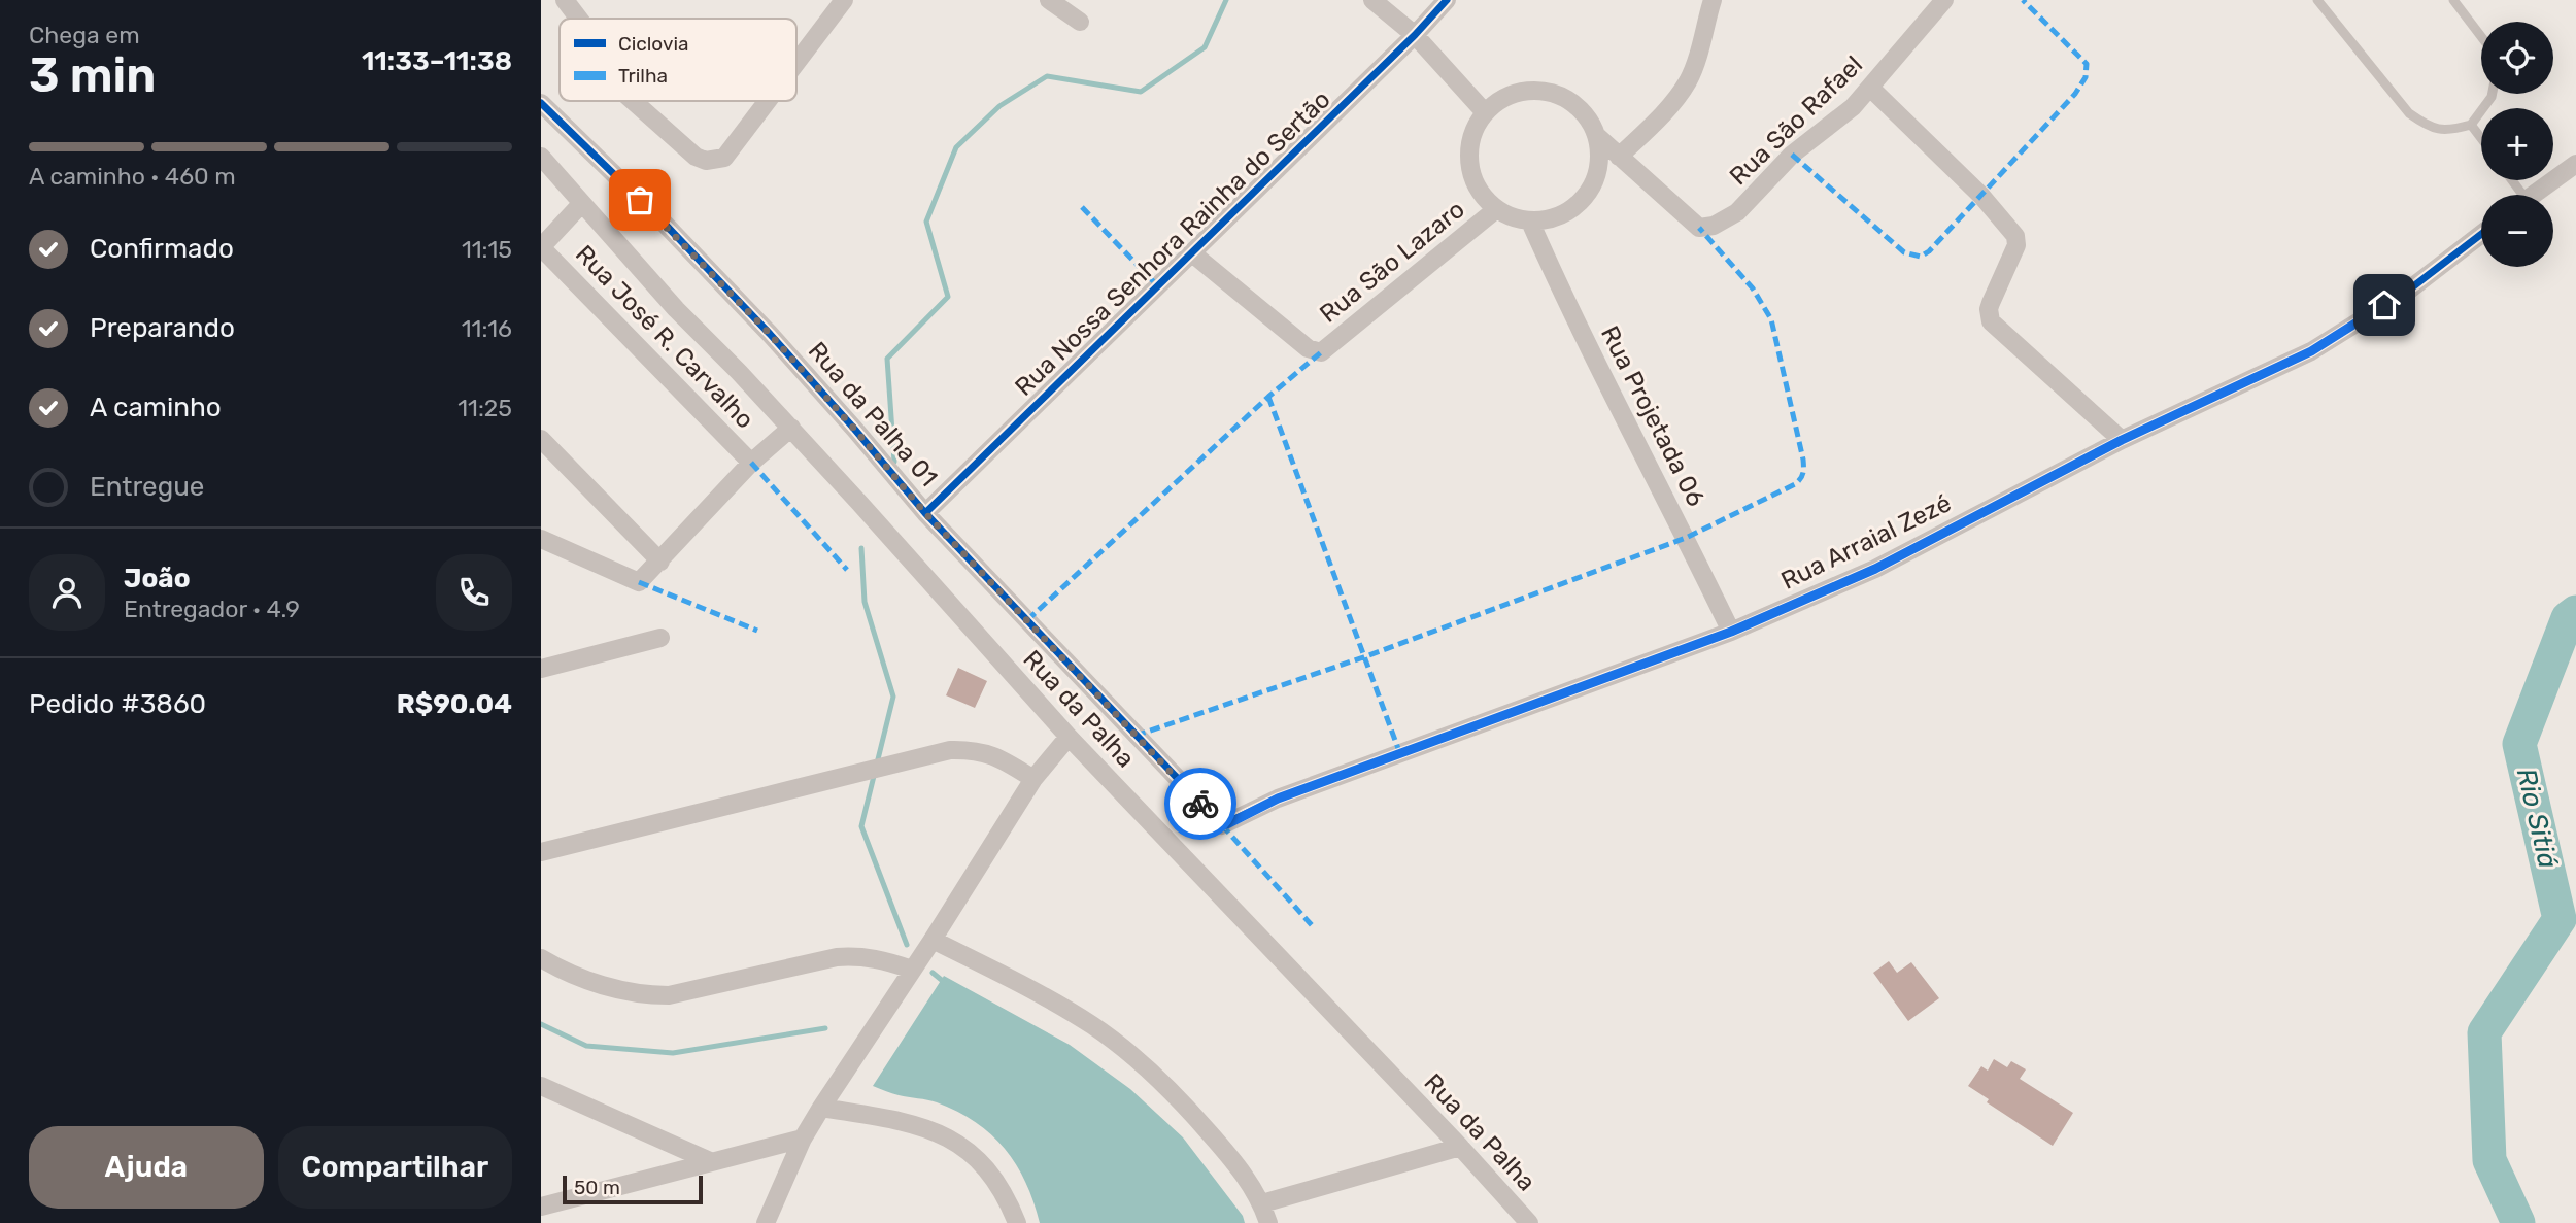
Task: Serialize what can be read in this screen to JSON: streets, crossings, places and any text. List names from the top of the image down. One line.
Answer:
{"streets":{"street":["Rua São Rafael","Rua Nossa Senhora Rainha do Sertão","Rua São Lazaro","Rua José R. Carvalho","Rua da Palha 01","Rua Projetada 06","Rua Arraial Zezé","Rua da Palha"]},"crossings":[["Rua Nossa Senhora Rainha do Sertão","Rua São Lazaro"],["Rua Nossa Senhora Rainha do Sertão","Rua da Palha 01"],["Rua São Lazaro","Rua Projetada 06"],["Rua da Palha 01","Rua Arraial Zezé"],["Rua Projetada 06","Rua Arraial Zezé"]],"water":["Rio Sitiá"],"legend":["Ciclovia","Trilha"],"scale_bar":"50 m","page":{"heading":["3 min","Chega em","11:33–11:38"],"panel":["João","Entregador · 4.9","Pedido #3860","R$90.04"],"map_buttons":["+","−"],"bar":"A caminho · 460 m","list":[["Confirmado","11:15"],["Preparando","11:16"],["A caminho","11:25"],"Entregue"],"buttons":["Ajuda","Compartilhar"],"scale":"50 m"}}
